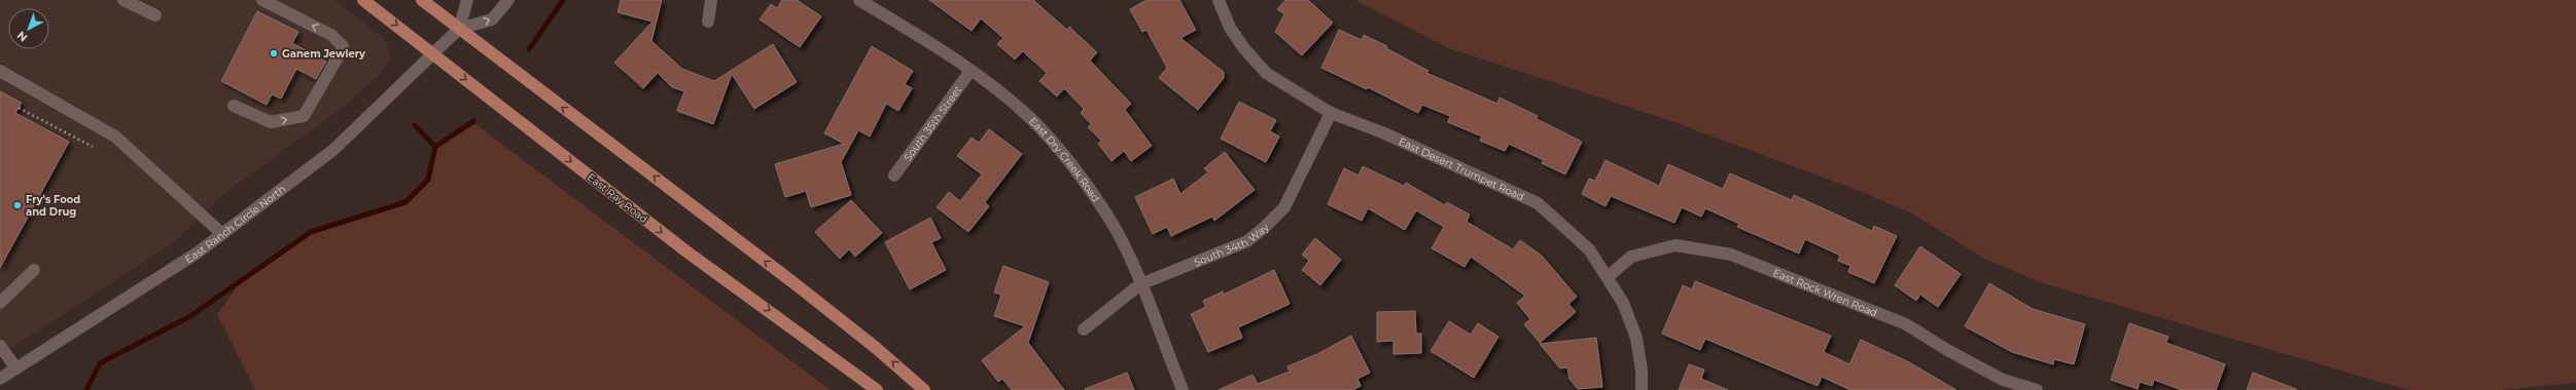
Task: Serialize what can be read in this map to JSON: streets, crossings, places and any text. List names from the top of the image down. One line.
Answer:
{"streets":{"main road":["East Ray Road"],"street":["South 35th Street","East Dry Creek Road","East Desert Trumpet Road","East Ranch Circle North","South 34th Way","East Rock Wren Road"]},"crossings":[["South 35th Street","East Dry Creek Road"],["East Dry Creek Road","South 34th Way"],["East Desert Trumpet Road","South 34th Way"],["East Desert Trumpet Road","East Rock Wren Road"],["East Ray Road","East Ranch Circle North"]],"places":["Ganem Jewlery","Fry's Food and Drug"],"north":"bottom left"}
